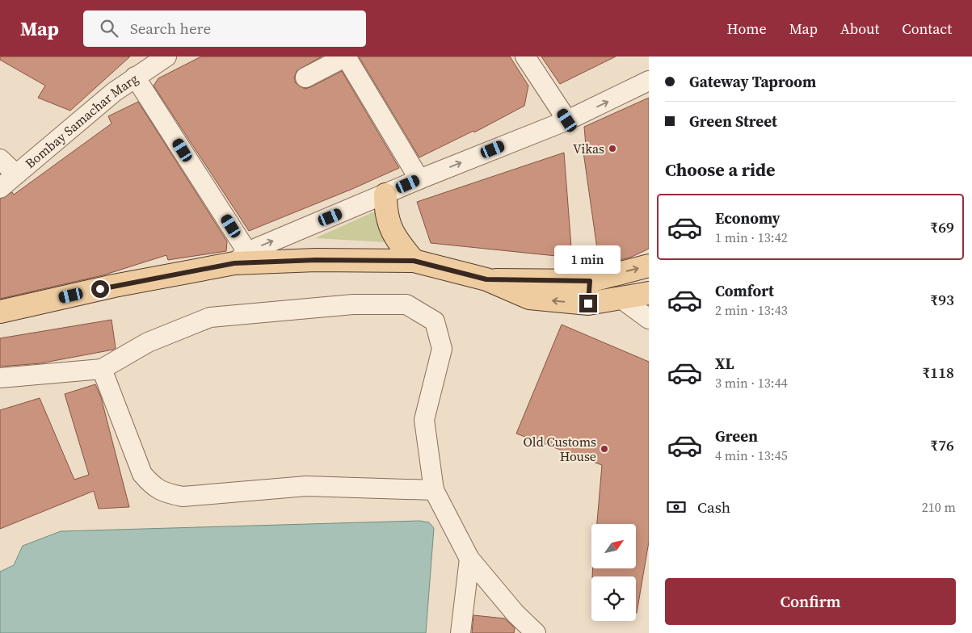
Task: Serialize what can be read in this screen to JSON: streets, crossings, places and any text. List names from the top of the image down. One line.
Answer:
{"streets":{"street":["Bombay Samachar Marg"]},"places":["Vikas","Old Customs House"],"north":"top right","page":{"header":"Map","search":"Search here","nav":["Home","Map","About","Contact"],"banner":["Gateway Taproom","Green Street"],"heading":"Choose a ride","list":[{"name":"Economy","note":"1 min · 13:42","value":"₹69"},{"name":"Comfort","note":"2 min · 13:43","value":"₹93"},{"name":"XL","note":"3 min · 13:44","value":"₹118"},{"name":"Green","note":"4 min · 13:45","value":"₹76"}],"bubble":"1 min","pay":["Cash","210 m"],"buttons":"Confirm"}}
